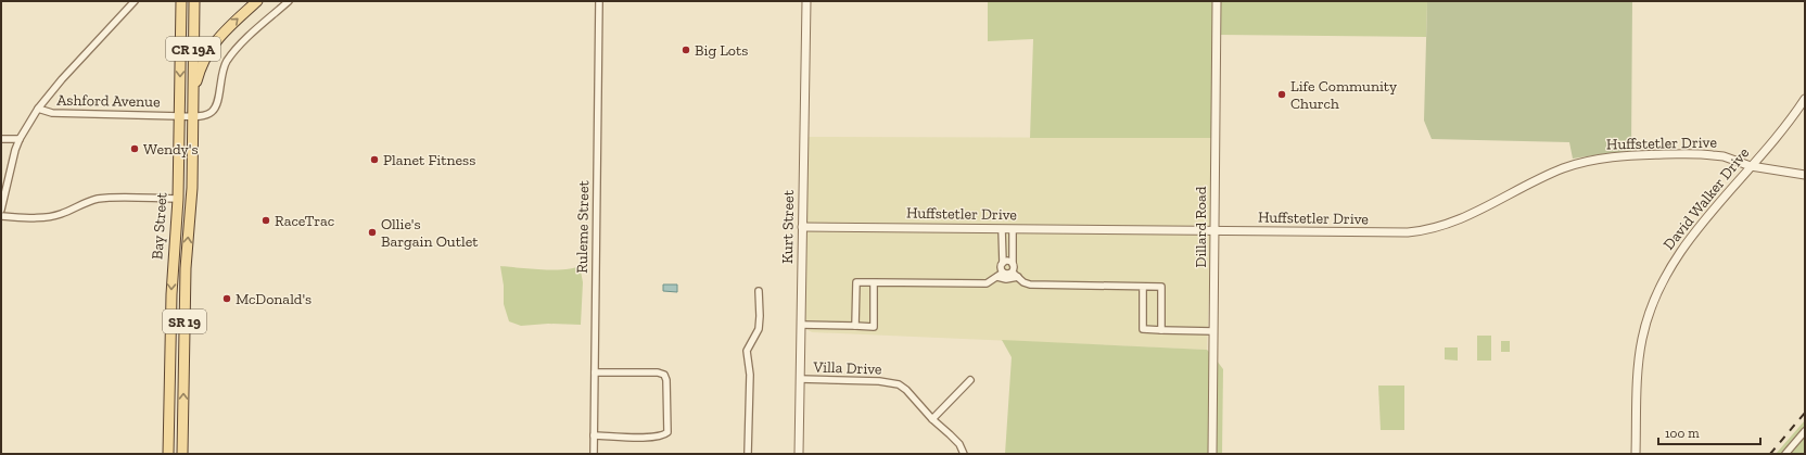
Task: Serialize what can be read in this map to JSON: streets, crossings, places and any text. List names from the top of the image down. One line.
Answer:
{"streets":{"main road":["CR 19A","Bay Street","SR 19"],"street":["Ashford Avenue","Huffstetler Drive","David Walker Drive","Ruleme Street","Kurt Street","Dillard Road","Villa Drive"]},"crossings":[["Ashford Avenue","Bay Street"],["Huffstetler Drive","David Walker Drive"],["Huffstetler Drive","Kurt Street"],["Huffstetler Drive","Dillard Road"],["Bay Street","SR 19"],["Kurt Street","Villa Drive"]],"places":["Big Lots","Life Community Church","Wendy's","Planet Fitness","RaceTrac","Ollie's Bargain Outlet","McDonald's"],"scale_bar":"100 m"}
